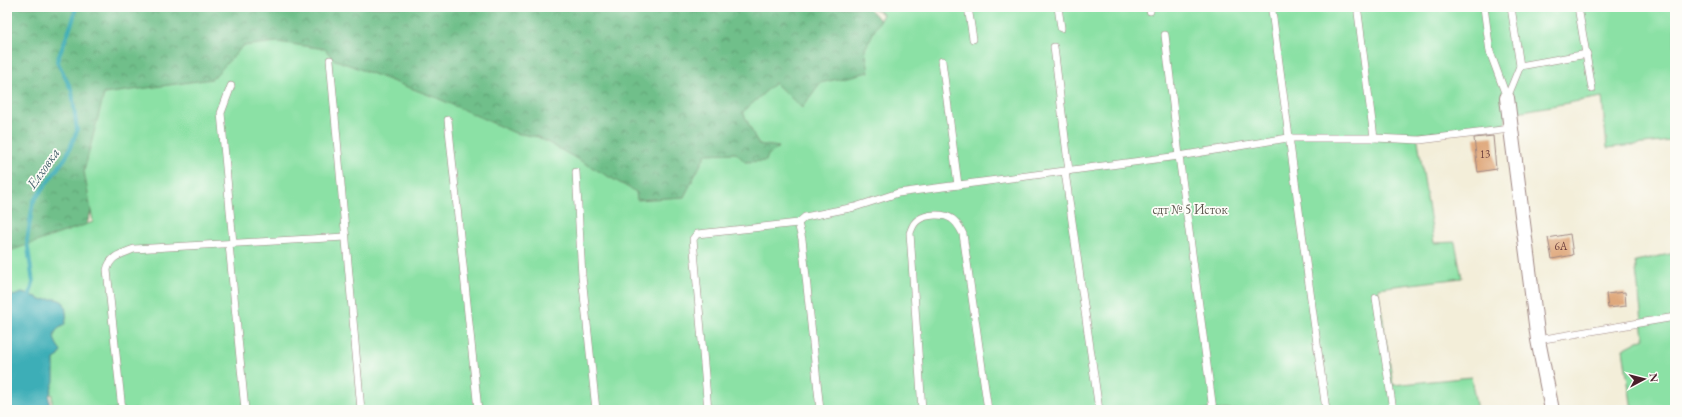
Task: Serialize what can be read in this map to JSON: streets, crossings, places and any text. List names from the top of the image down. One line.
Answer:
{"water":["Елховка"],"parks":["сдт № 5 Исток"],"house_numbers":["13","6А"],"north":"right"}
